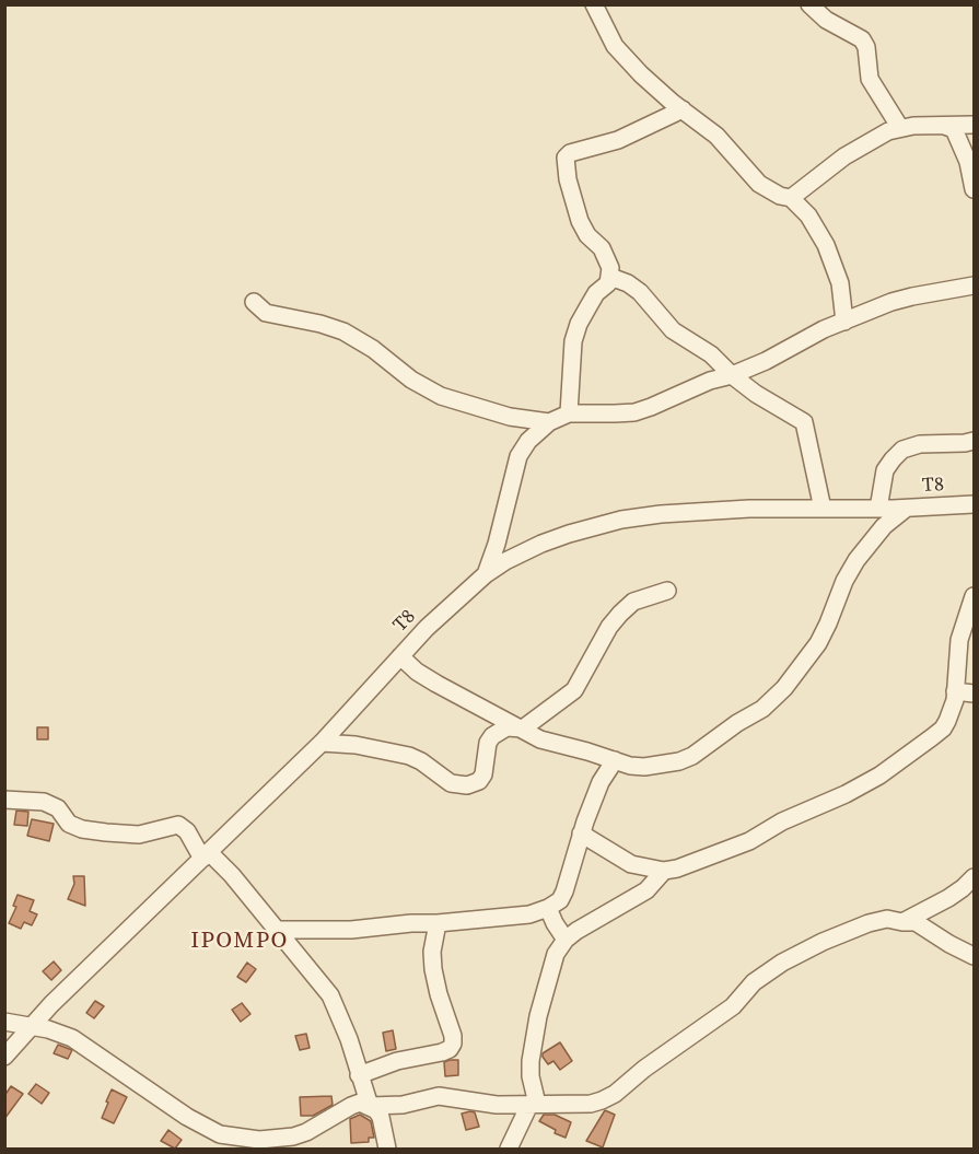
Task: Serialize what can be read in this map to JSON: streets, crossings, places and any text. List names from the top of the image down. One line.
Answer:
{"streets":{"street":["T8"]},"districts":["IPOMPO"]}
